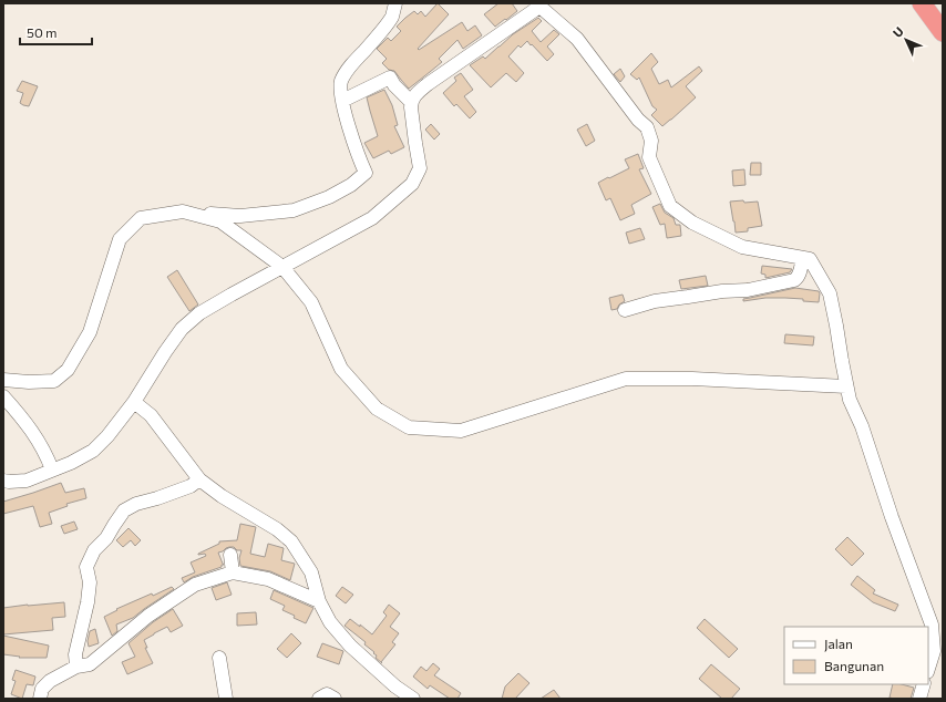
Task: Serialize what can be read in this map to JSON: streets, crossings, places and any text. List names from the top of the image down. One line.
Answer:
{"legend":["Jalan","Bangunan"],"scale_bar":"50 m","north":"top left"}
